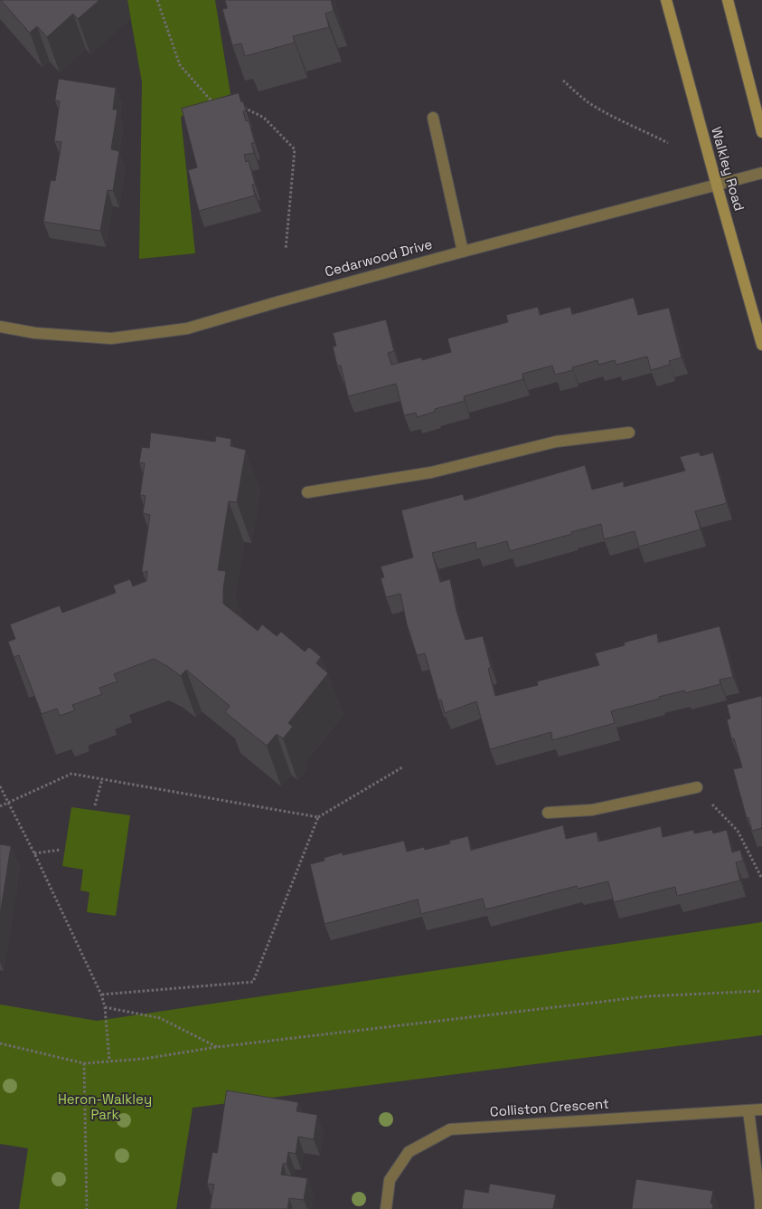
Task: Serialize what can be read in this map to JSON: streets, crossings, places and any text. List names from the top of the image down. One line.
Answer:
{"streets":{"main road":["Walkley Road"],"street":["Cedarwood Drive","Colliston Crescent"]},"crossings":[["Walkley Road","Cedarwood Drive"]],"parks":["Heron-Walkley Park"]}
